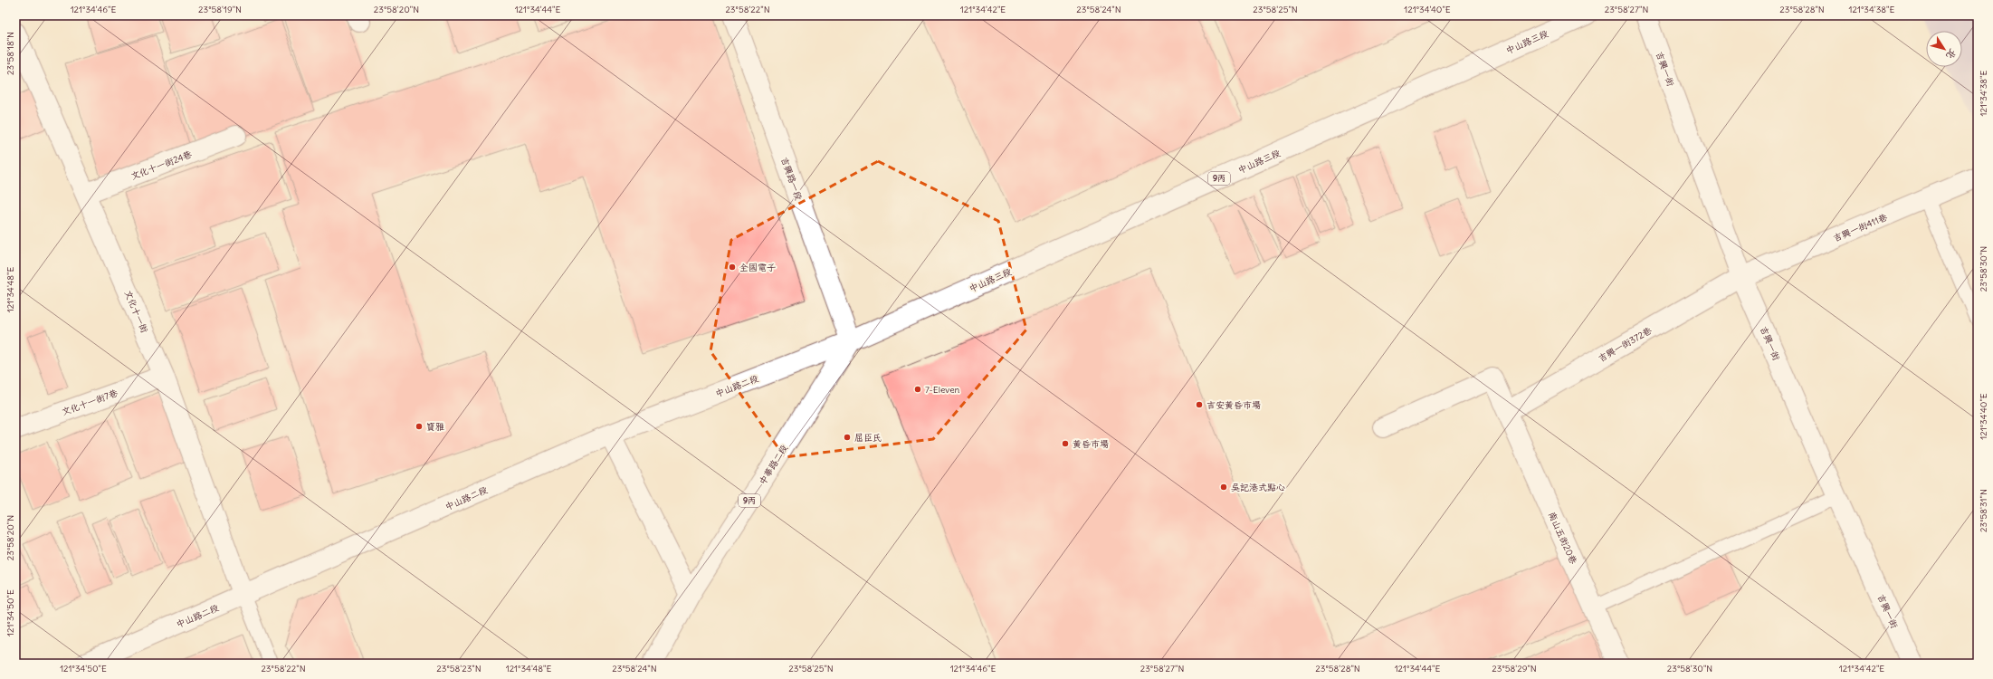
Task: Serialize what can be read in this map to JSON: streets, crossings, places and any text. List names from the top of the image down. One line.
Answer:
{"streets":{"street":["中山路三段","吉興一街","文化十一街24巷","吉興路一段","9丙","吉興一街411巷","文化十一街","吉興一街372巷","中山路二段","文化十一街7巷","中華路二段","南山五街20巷"]},"crossings":[["中山路三段","吉興路一段"],["中山路三段","中山路二段"],["中山路三段","中華路二段"],["吉興一街","吉興一街411巷"],["吉興一街","吉興一街372巷"],["文化十一街24巷","文化十一街"],["吉興路一段","中山路二段"],["吉興路一段","中華路二段"],["吉興一街411巷","吉興一街372巷"],["文化十一街","中山路二段"],["文化十一街","文化十一街7巷"],["吉興一街372巷","南山五街20巷"],["中山路二段","中華路二段"]],"places":["全國電子","7-Eleven","吉安黃昏市場","寶雅","屈臣氏","黃昏市場","吳記港式點心"],"north":"bottom right","coordinates":["121°34'46\"E","23°58'19\"N","23°58'20\"N","121°34'44\"E","23°58'22\"N","121°34'42\"E","23°58'24\"N","23°58'25\"N","121°34'40\"E","23°58'27\"N","23°58'28\"N","121°34'38\"E","23°58'18\"N","23°58'30\"N","121°34'48\"E","23°58'31\"N","121°34'50\"E","23°58'23\"N","23°58'29\"N"]}
